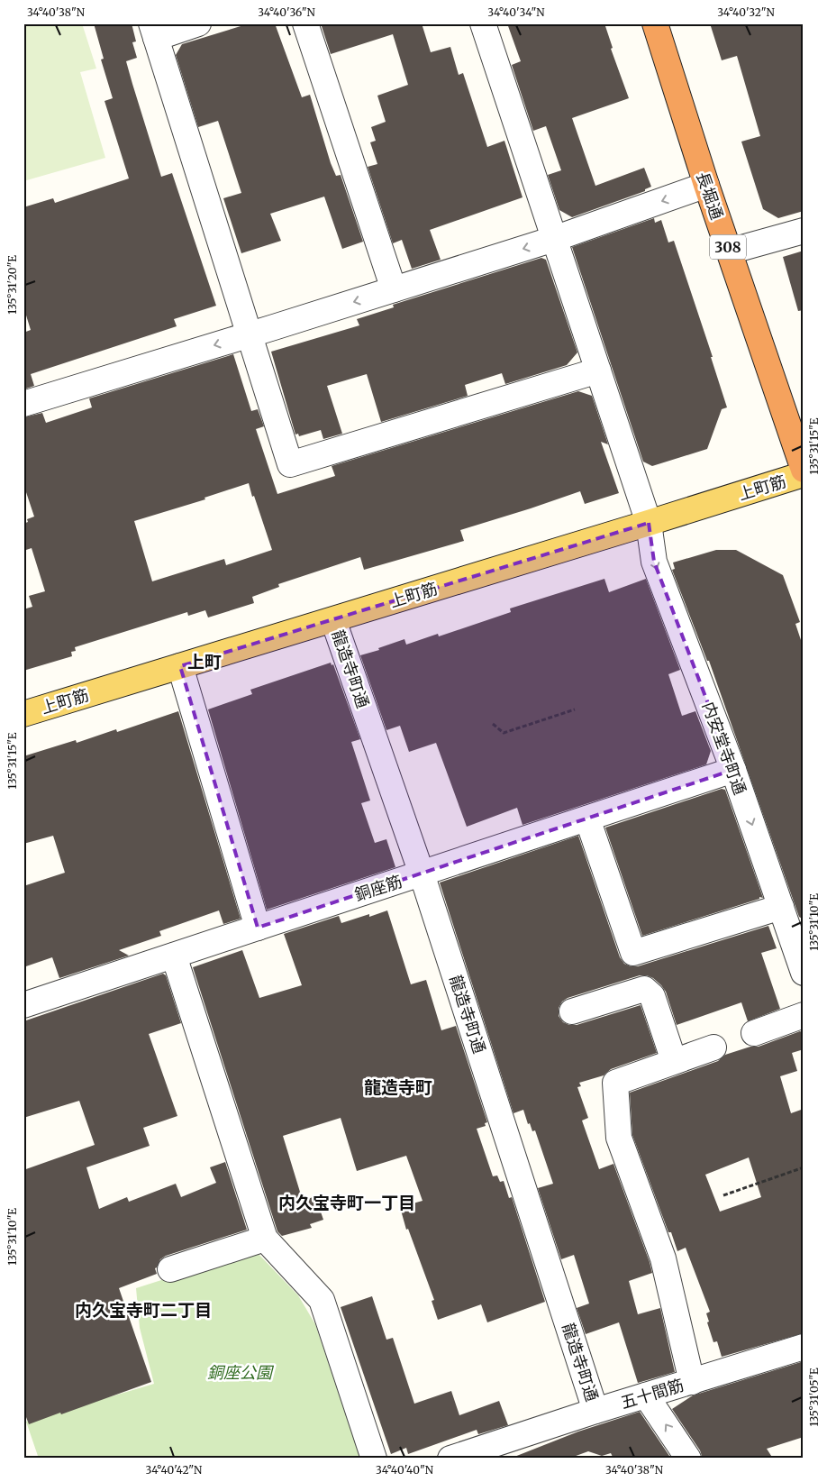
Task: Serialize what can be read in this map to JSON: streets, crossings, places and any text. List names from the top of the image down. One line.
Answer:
{"streets":{"highway":["長堀通","308"],"main road":["上町筋"],"street":["龍造寺町通","内安堂寺町通","銅座筋","五十間筋"]},"crossings":[["上町筋","龍造寺町通"],["上町筋","内安堂寺町通"],["龍造寺町通","銅座筋"],["龍造寺町通","五十間筋"],["内安堂寺町通","銅座筋"]],"one_way":["内安堂寺町通"],"districts":["上町","龍造寺町","内久宝寺町一丁目","内久宝寺町二丁目"],"parks":["銅座公園"],"coordinates":["34°40'38\"N","34°40'36\"N","34°40'34\"N","34°40'32\"N","135°31'20\"E","135°31'15\"E","135°31'10\"E","135°31'05\"E","34°40'42\"N","34°40'40\"N"]}
